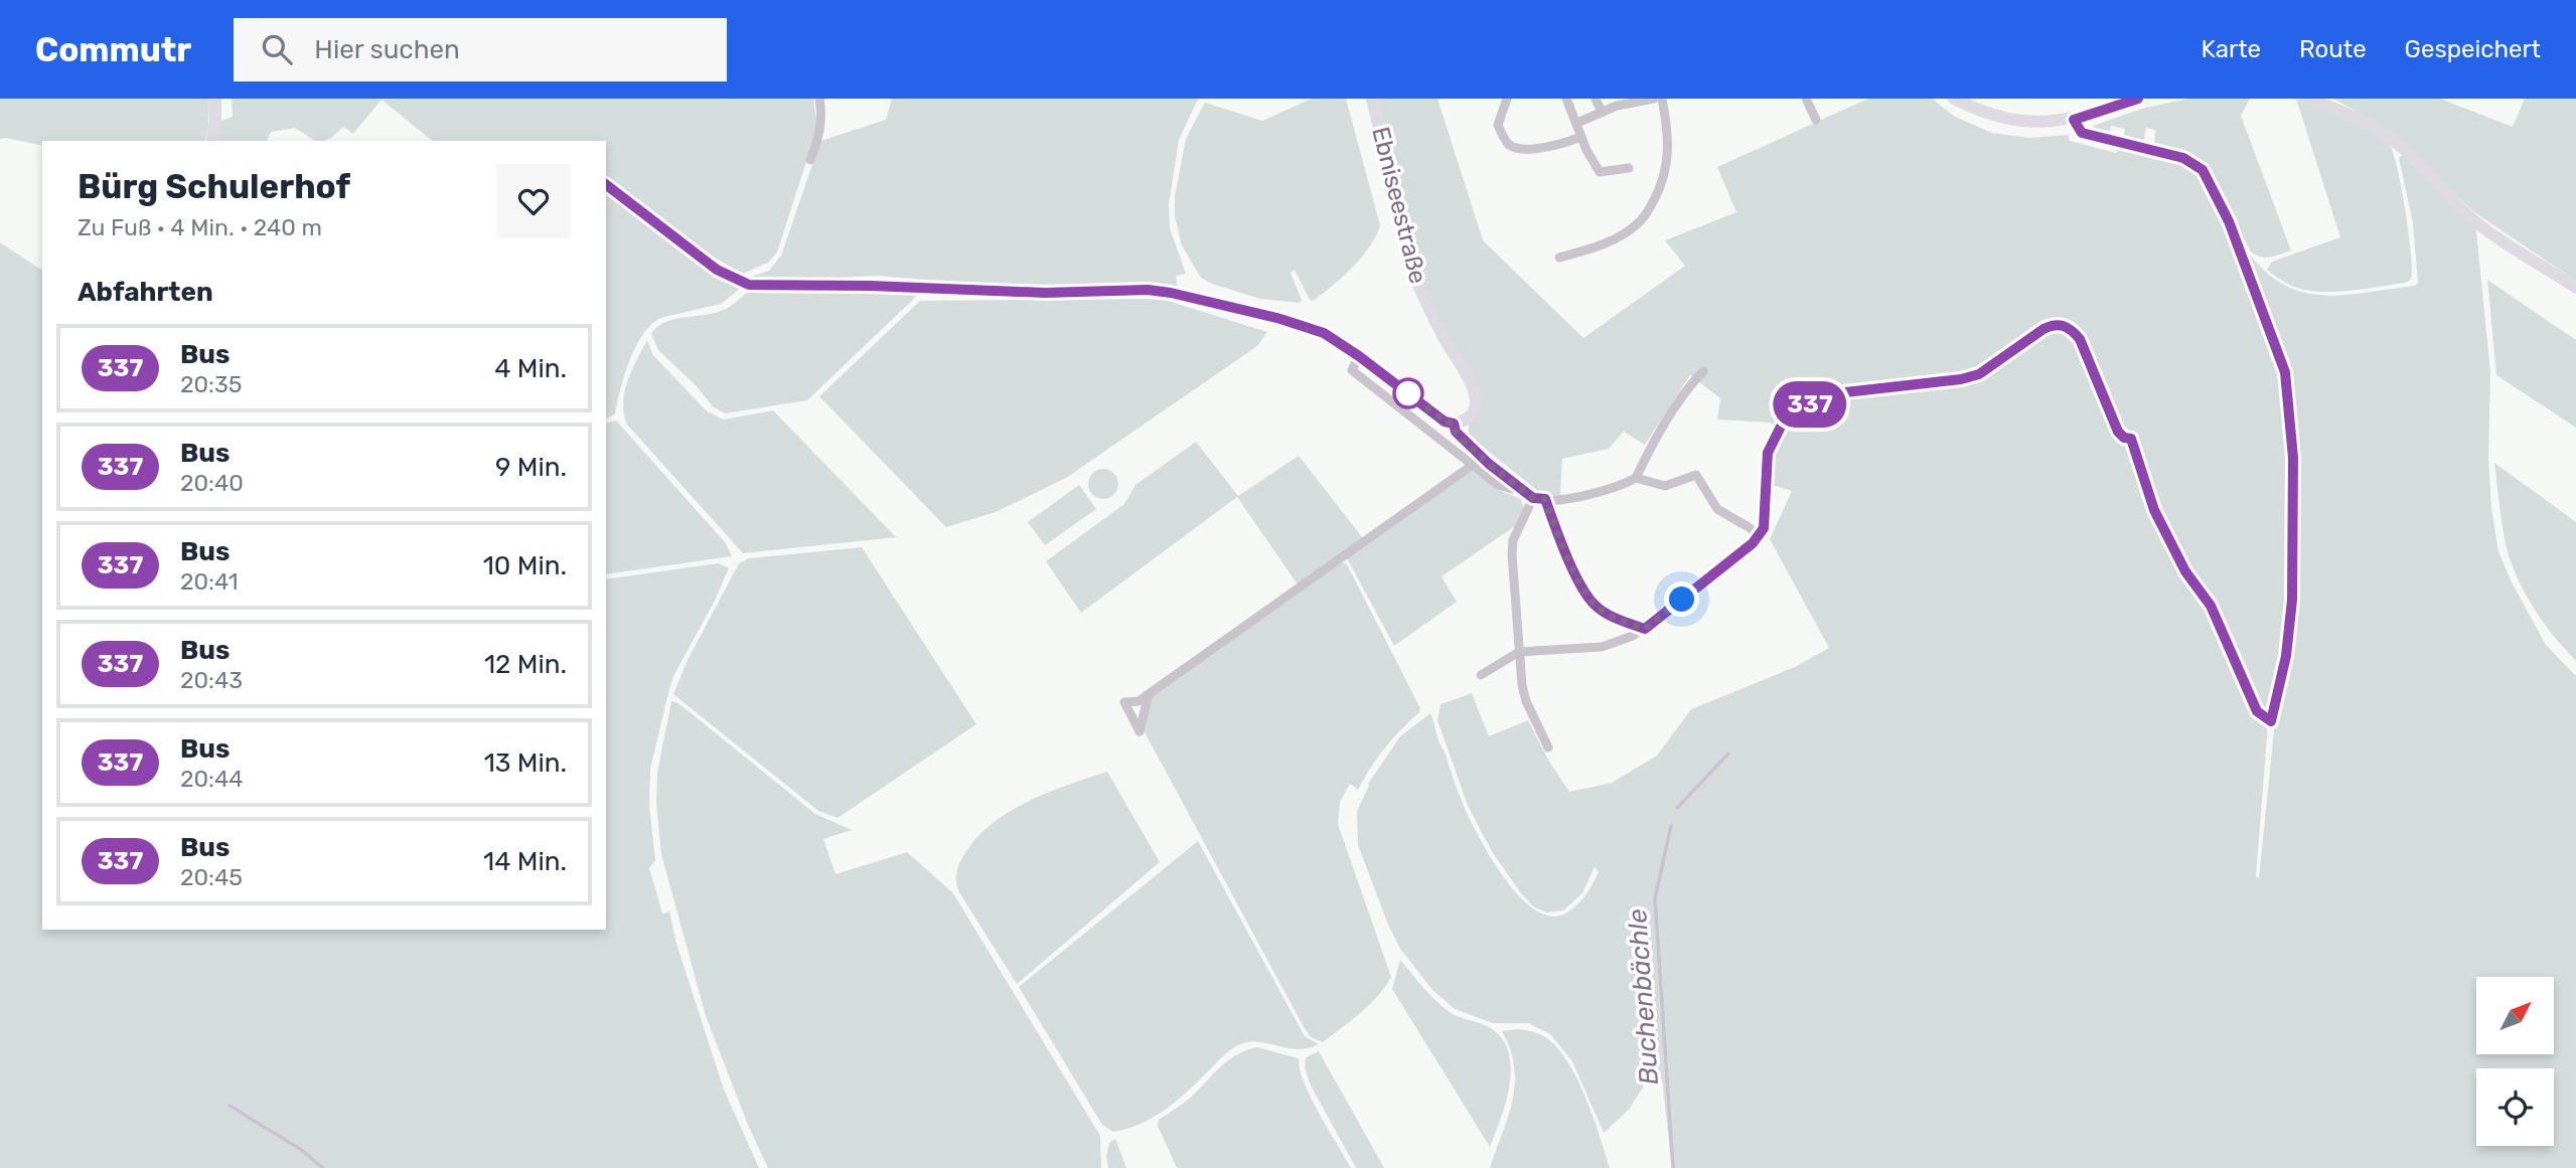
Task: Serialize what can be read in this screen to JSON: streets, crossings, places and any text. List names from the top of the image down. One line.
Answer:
{"streets":{"street":["Ebniseestraße"]},"water":["Buchenbächle"],"lines":["bus line 337"],"north":"top right","page":{"header":"Commutr","search":"Hier suchen","nav":["Karte","Route","Gespeichert"],"on_map":"337","heading":[["Bürg Schulerhof","Zu Fuß · 4 Min. · 240 m"],"Abfahrten"],"list":[{"mark":"337","name":"Bus","note":"20:35","value":"4 Min."},{"mark":"337","name":"Bus","note":"20:40","value":"9 Min."},{"mark":"337","name":"Bus","note":"20:41","value":"10 Min."},{"mark":"337","name":"Bus","note":"20:43","value":"12 Min."},{"mark":"337","name":"Bus","note":"20:44","value":"13 Min."},{"mark":"337","name":"Bus","note":"20:45","value":"14 Min."}]}}
